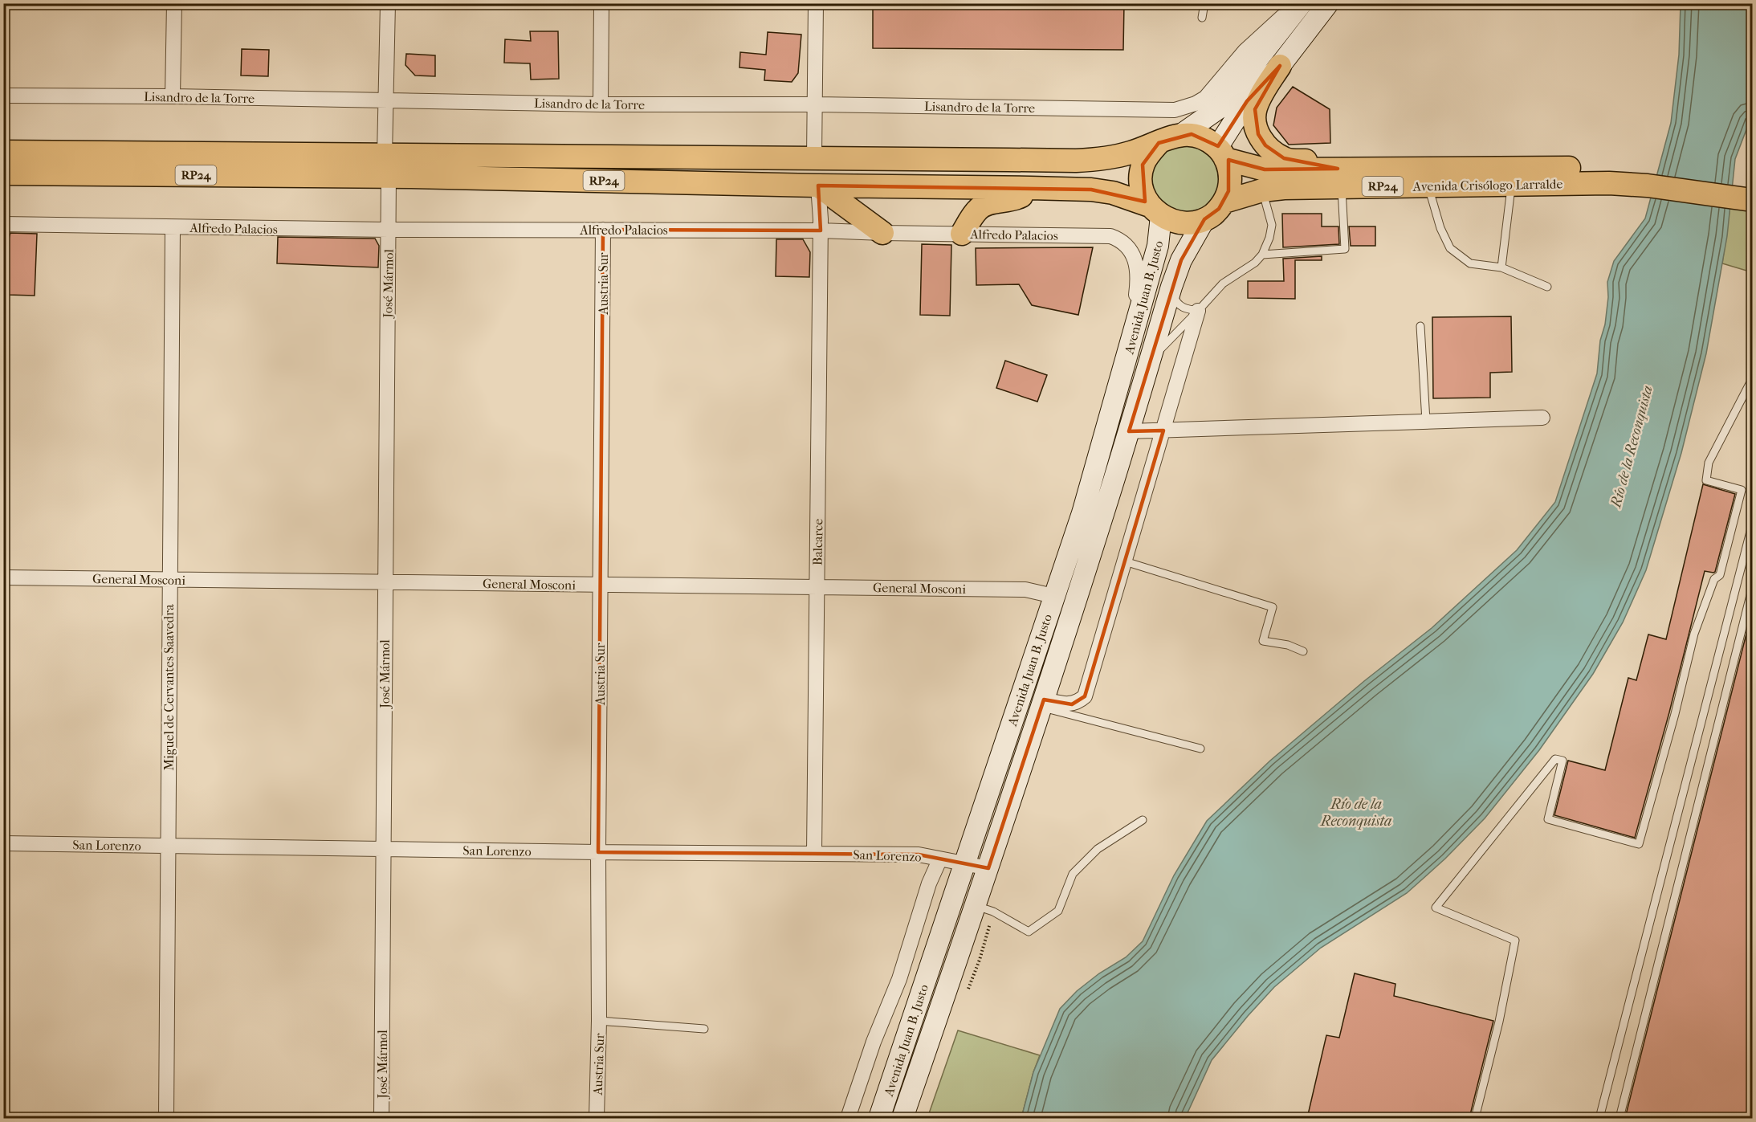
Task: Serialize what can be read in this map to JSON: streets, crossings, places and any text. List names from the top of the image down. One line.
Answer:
{"streets":{"main road":["RP24","Avenida Crisólogo Larralde","Avenida Juan B. Justo"],"street":["Lisandro de la Torre","Alfredo Palacios","José Mármol","Austria Sur","Balcarce","General Mosconi","Miguel de Cervantes Saavedra","San Lorenzo"]},"crossings":[["Lisandro de la Torre","José Mármol"],["RP24","Avenida Crisólogo Larralde"],["RP24","José Mármol"],["RP24","Avenida Juan B. Justo"],["RP24","Balcarce"],["Avenida Crisólogo Larralde","Avenida Juan B. Justo"],["Alfredo Palacios","José Mármol"],["Alfredo Palacios","Austria Sur"],["Alfredo Palacios","Avenida Juan B. Justo"],["Alfredo Palacios","Balcarce"],["Alfredo Palacios","Miguel de Cervantes Saavedra"],["José Mármol","General Mosconi"],["José Mármol","San Lorenzo"],["Austria Sur","General Mosconi"],["Austria Sur","San Lorenzo"],["Avenida Juan B. Justo","General Mosconi"],["Avenida Juan B. Justo","San Lorenzo"],["Balcarce","General Mosconi"],["Balcarce","San Lorenzo"],["General Mosconi","Miguel de Cervantes Saavedra"],["Miguel de Cervantes Saavedra","San Lorenzo"]],"water":["Río de la Reconquista"]}
